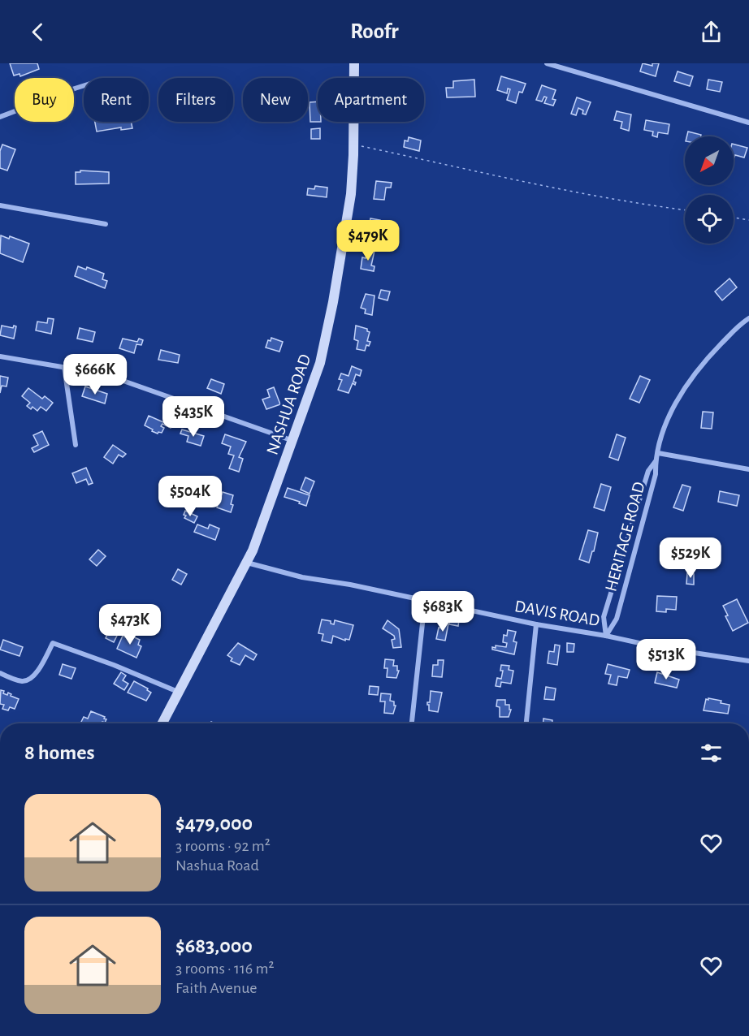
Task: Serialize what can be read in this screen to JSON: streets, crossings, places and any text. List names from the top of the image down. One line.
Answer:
{"streets":{"main road":["NASHUA ROAD"],"street":["HERITAGE ROAD","DAVIS ROAD"]},"crossings":[["NASHUA ROAD","DAVIS ROAD"],["HERITAGE ROAD","DAVIS ROAD"]],"north":"bottom left","page":{"header":"Roofr","chip":["Buy","Rent","Filters","New","Apartment"],"price":["$479K","$666K","$435K","$504K","$529K","$683K","$473K","$513K"],"heading":"8 homes","list":[{"name":"$479,000","note":"3 rooms · 92 m² · Nashua Road"},{"name":"$683,000","note":"3 rooms · 116 m² · Faith Avenue"}]}}
